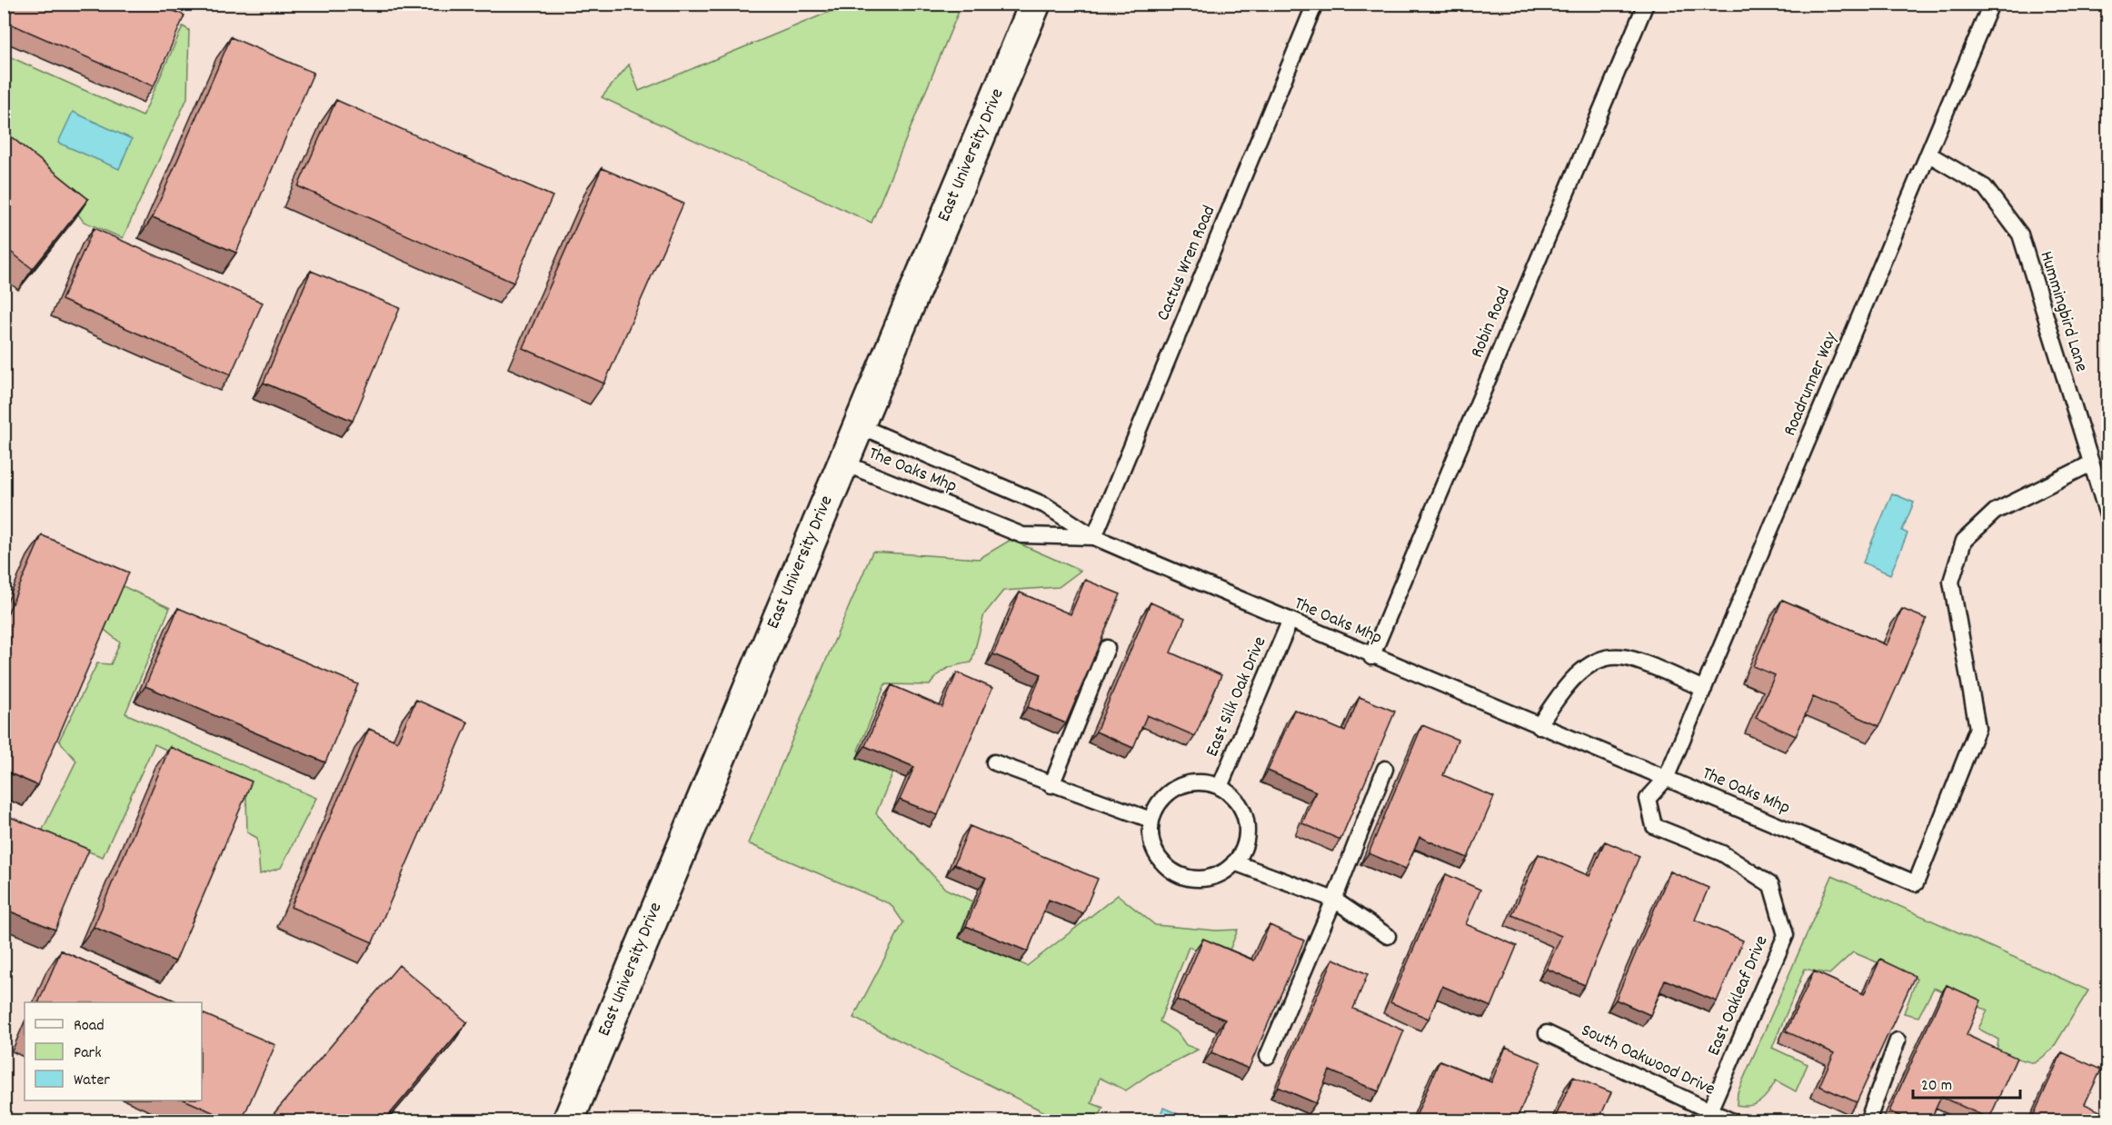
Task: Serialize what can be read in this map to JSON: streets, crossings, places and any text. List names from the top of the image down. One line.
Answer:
{"streets":{"main road":["East University Drive"],"lane":["Cactus Wren Road","Hummingbird Lane","Robin Road","Roadrunner Way","The Oaks Mhp","East Silk Oak Drive","East Oakleaf Drive","South Oakwood Drive"]},"crossings":[["East University Drive","The Oaks Mhp"],["Cactus Wren Road","The Oaks Mhp"],["Hummingbird Lane","Roadrunner Way"],["Hummingbird Lane","The Oaks Mhp"],["Robin Road","The Oaks Mhp"],["Roadrunner Way","The Oaks Mhp"],["Roadrunner Way","East Oakleaf Drive"],["The Oaks Mhp","East Silk Oak Drive"],["East Oakleaf Drive","South Oakwood Drive"]],"legend":["Road","Park","Water"],"scale_bar":"20 m"}
